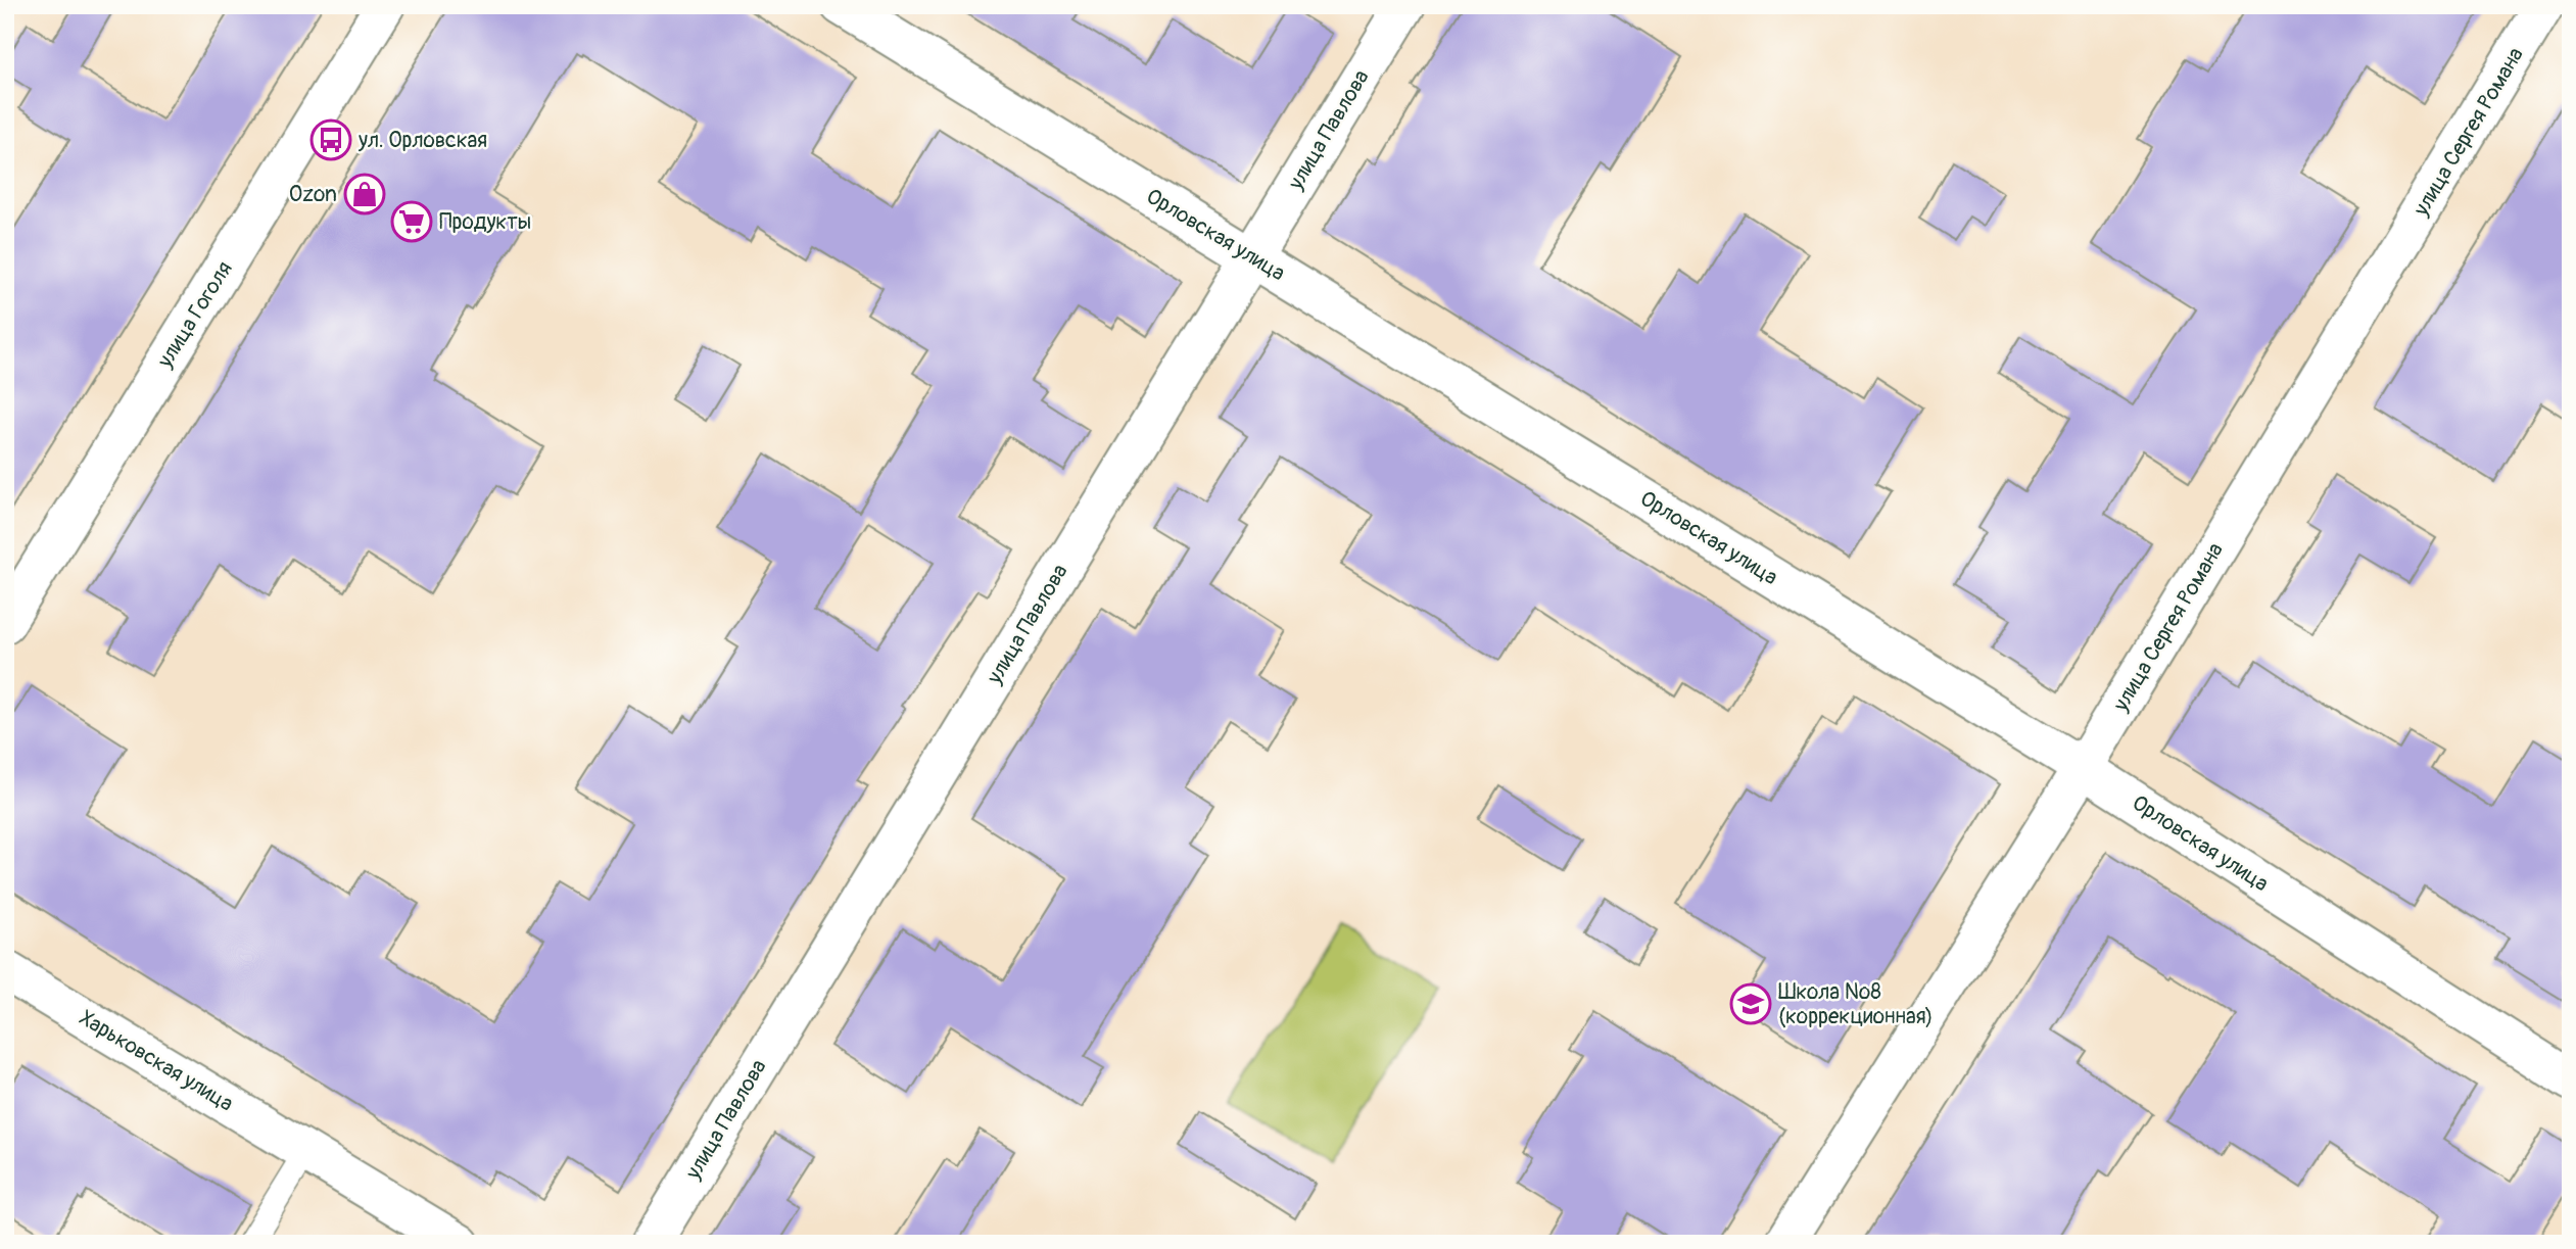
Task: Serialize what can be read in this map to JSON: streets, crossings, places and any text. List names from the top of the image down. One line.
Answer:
{"streets":{"street":["улица Павлова","улица Сергея Романа","Орловская улица","улица Гоголя","Харьковская улица"]},"crossings":[["улица Павлова","Орловская улица"],["улица Сергея Романа","Орловская улица"]],"places":{"bus stop":["ул. Орловская"],"shop":["Ozon"],"supermarket":["Продукты"],"school or university":["Школа №8 (коррекционная)"]}}
